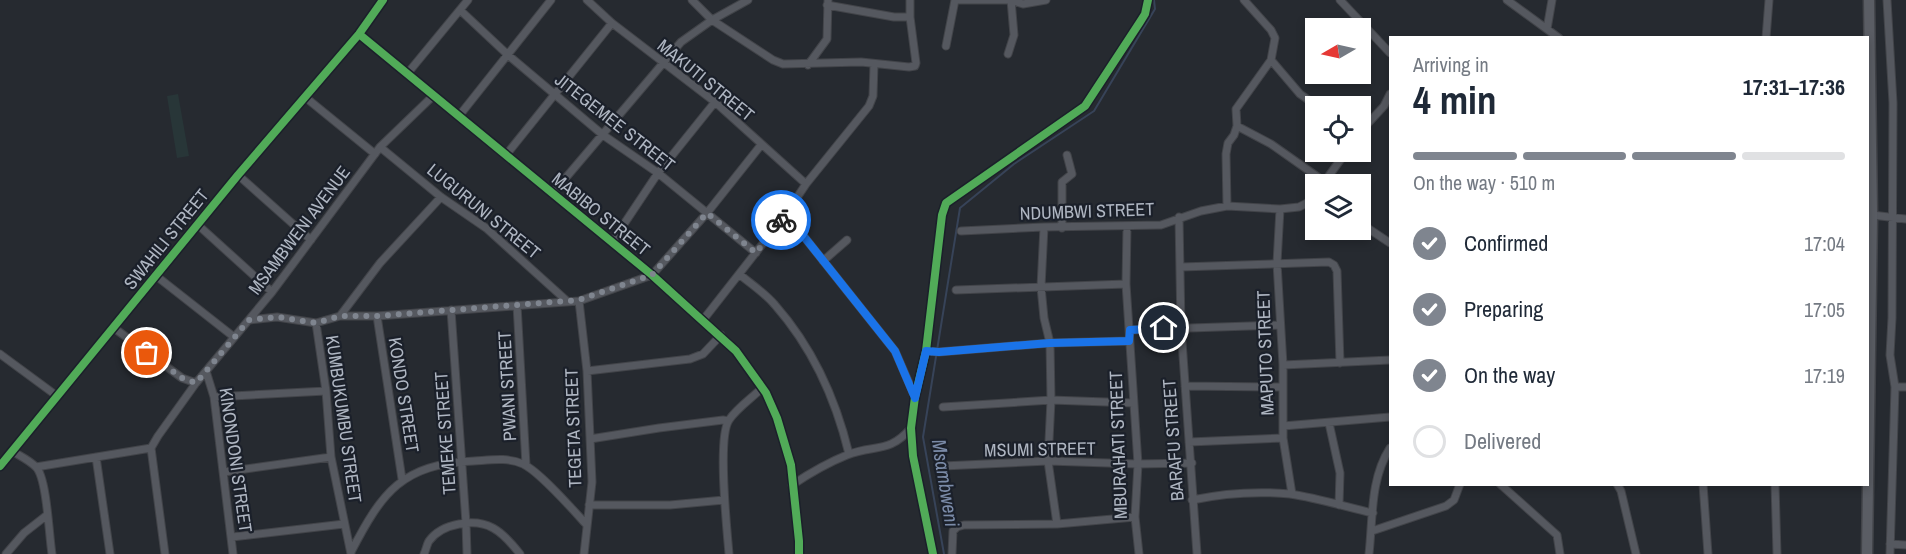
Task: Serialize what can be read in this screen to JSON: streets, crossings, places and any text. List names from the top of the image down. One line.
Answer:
{"streets":{"street":["MAKUTI STREET","JITEGEMEE STREET","LUGURUNI STREET","NDUMBWI STREET","MABIBO STREET","MSAMBWENI AVENUE","SWAHILI STREET","MAPUTO STREET","PWANI STREET","KONDO STREET","KUMBUKUMBU STREET","TEGETA STREET","TEMEKE STREET","BARAFU STREET","MBURAHATI STREET","MSUMI STREET","KINONDONI STREET"]},"crossings":[["LUGURUNI STREET","MSAMBWENI AVENUE"],["NDUMBWI STREET","MAPUTO STREET"],["NDUMBWI STREET","BARAFU STREET"],["NDUMBWI STREET","MBURAHATI STREET"],["MABIBO STREET","MSAMBWENI AVENUE"],["MABIBO STREET","SWAHILI STREET"],["MSAMBWENI AVENUE","KINONDONI STREET"],["BARAFU STREET","MSUMI STREET"],["MBURAHATI STREET","MSUMI STREET"]],"water":["Msambweni"],"north":"left","page":{"heading":["4 min","Arriving in","17:31–17:36"],"bar":"On the way · 510 m","list":[["Confirmed","17:04"],["Preparing","17:05"],["On the way","17:19"],"Delivered"]}}
